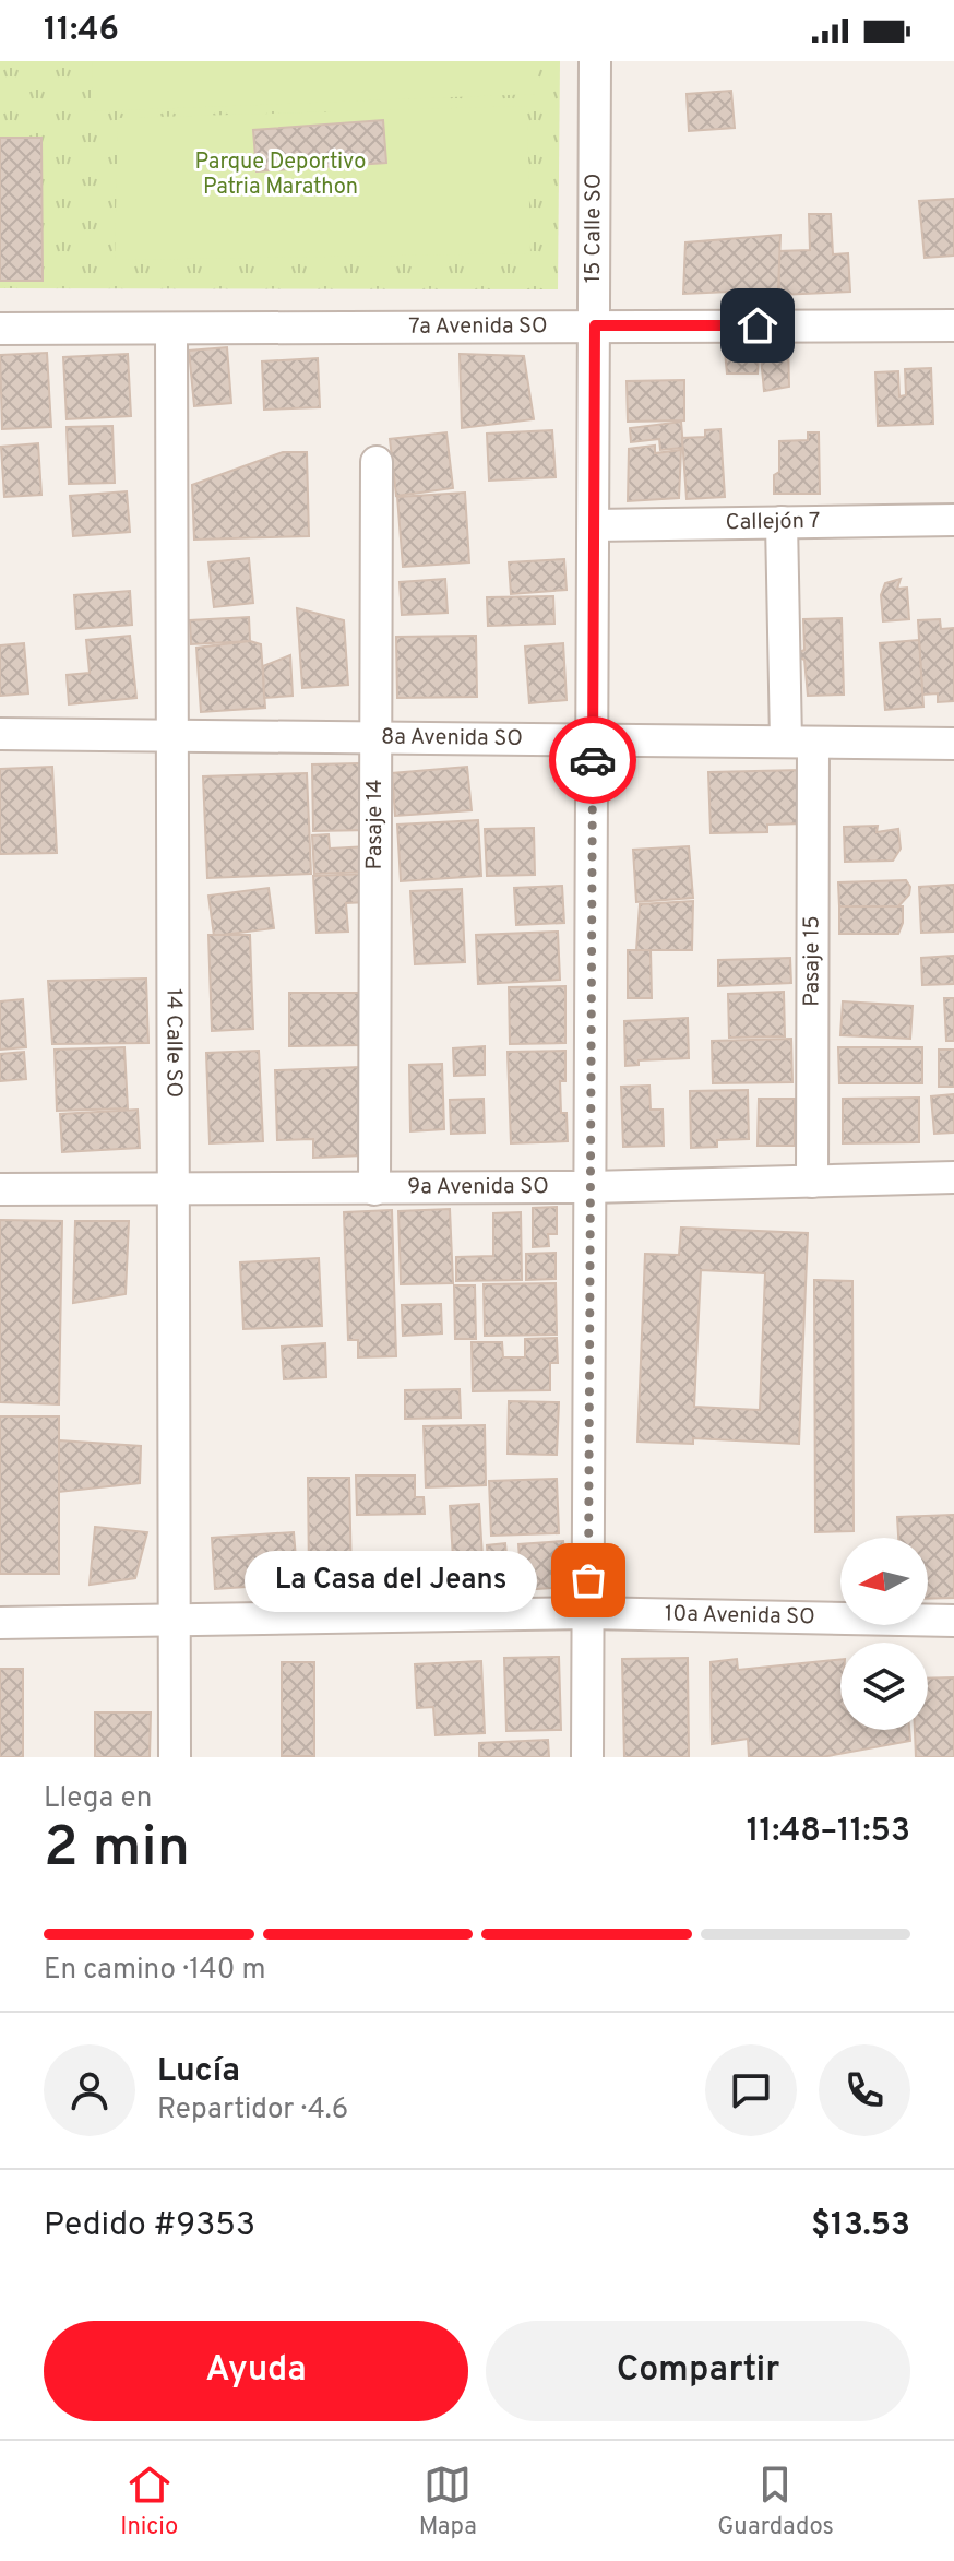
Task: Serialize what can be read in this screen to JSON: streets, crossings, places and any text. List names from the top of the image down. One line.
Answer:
{"streets":{"street":["15 Calle SO","7a Avenida SO","Callejón 7","8a Avenida SO","Pasaje 14","Pasaje 15","14 Calle SO","9a Avenida SO","10a Avenida SO"]},"crossings":[["15 Calle SO","7a Avenida SO"],["15 Calle SO","Callejón 7"],["15 Calle SO","8a Avenida SO"],["15 Calle SO","9a Avenida SO"],["15 Calle SO","10a Avenida SO"],["7a Avenida SO","14 Calle SO"],["Callejón 7","Pasaje 15"],["8a Avenida SO","Pasaje 14"],["8a Avenida SO","Pasaje 15"],["8a Avenida SO","14 Calle SO"],["Pasaje 14","9a Avenida SO"],["Pasaje 15","9a Avenida SO"],["14 Calle SO","9a Avenida SO"],["14 Calle SO","10a Avenida SO"]],"parks":["Parque Deportivo Patria Marathon"],"places":["La Casa del Jeans"],"north":"left","page":{"status":"11:46","bubble":"La Casa del Jeans","heading":["2 min","Llega en","11:48–11:53"],"panel":["Lucía","Repartidor · 4.6","Pedido #9353","$13.53"],"bar":"En camino · 140 m","buttons":["Ayuda","Compartir"],"tabs":["Inicio","Mapa","Guardados"]}}
